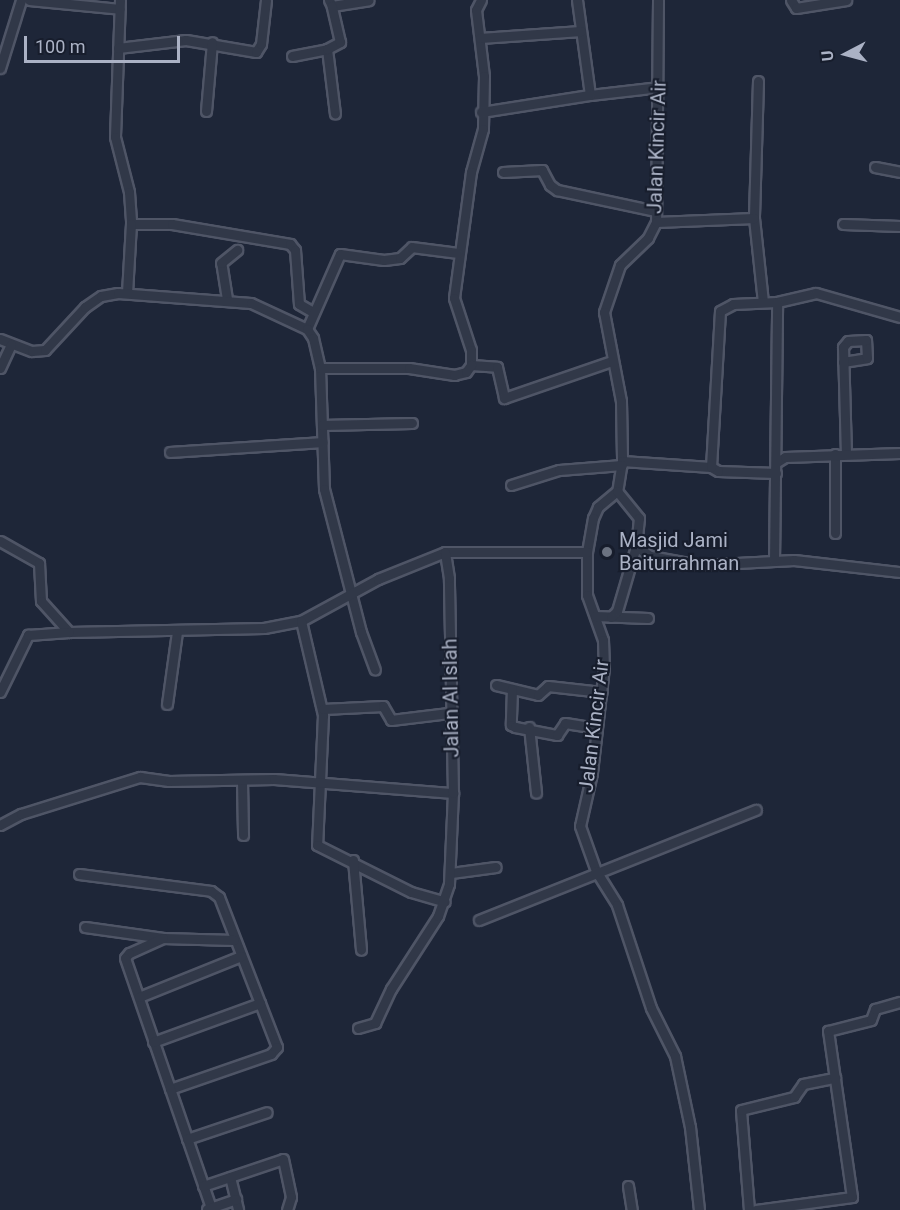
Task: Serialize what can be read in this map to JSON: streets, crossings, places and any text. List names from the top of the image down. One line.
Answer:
{"streets":{"street":["Jalan Kincir Air","Jalan Al Islah"]},"places":["Masjid Jami Baiturrahman"],"scale_bar":"100 m","north":"left"}
